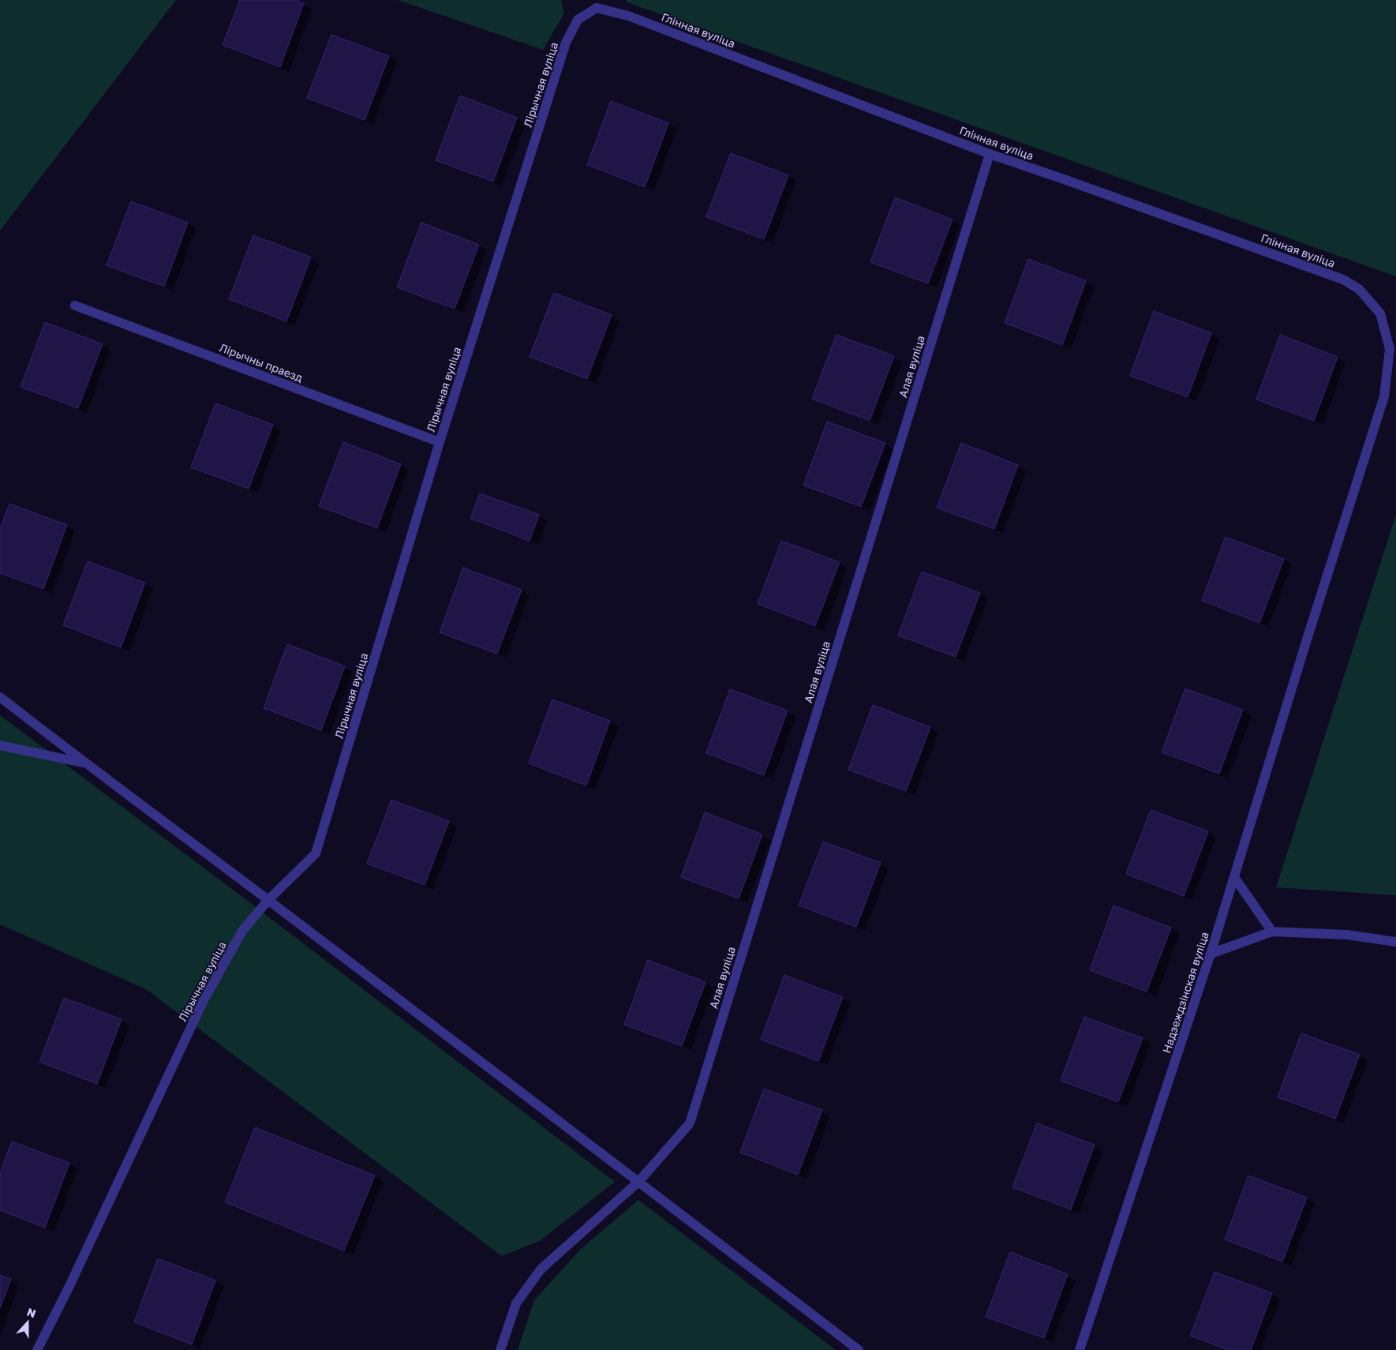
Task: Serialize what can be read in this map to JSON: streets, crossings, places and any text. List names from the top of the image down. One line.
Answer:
{"streets":{"street":["Глінная вуліца","Лірычная вуліца","Лірычны праезд","Алая вуліца","Надзеждзінская вуліца"]},"crossings":[["Глінная вуліца","Лірычная вуліца"],["Глінная вуліца","Алая вуліца"],["Глінная вуліца","Надзеждзінская вуліца"],["Лірычная вуліца","Лірычны праезд"]],"north":"top"}
